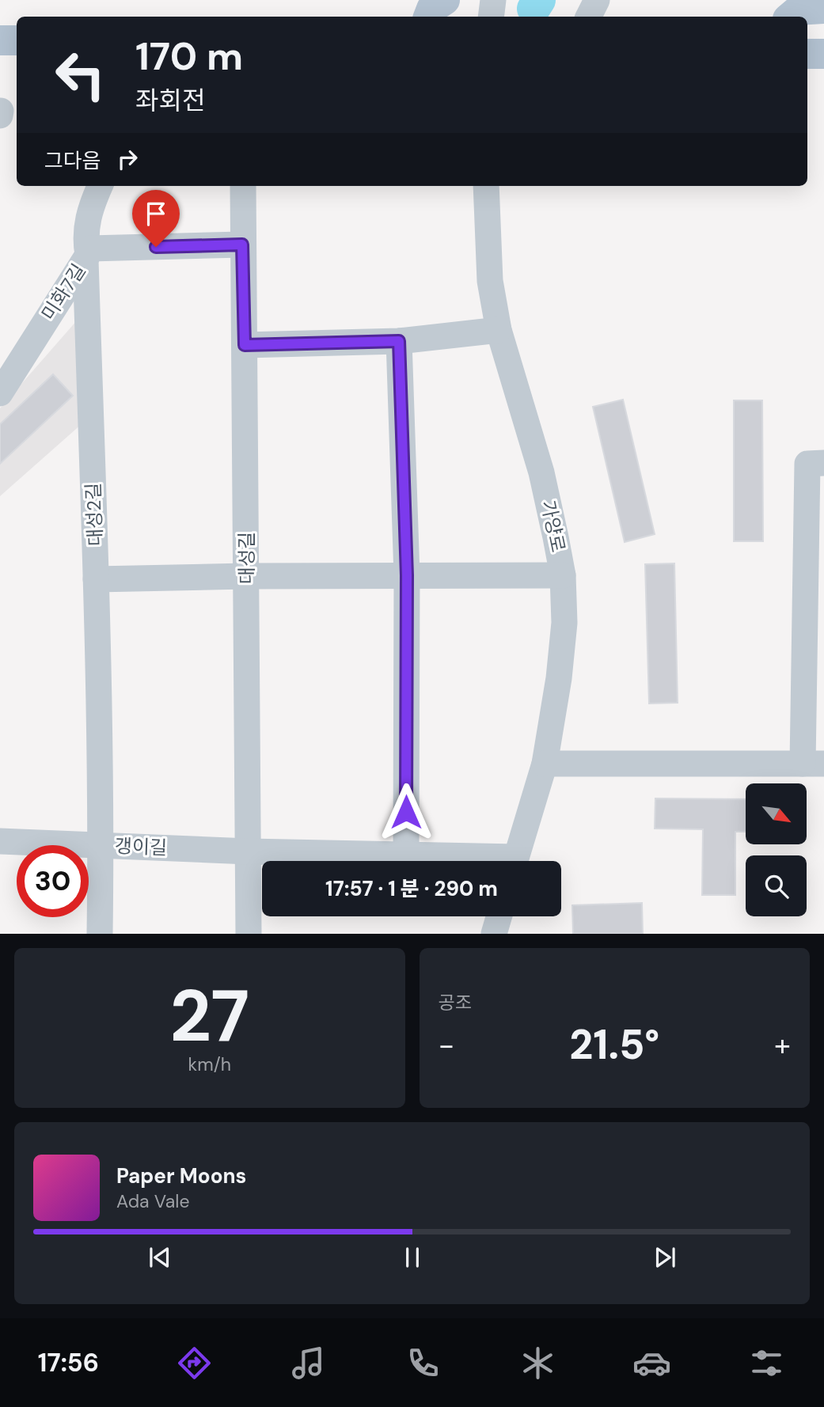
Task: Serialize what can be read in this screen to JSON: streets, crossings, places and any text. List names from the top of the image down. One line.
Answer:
{"streets":{"street":["미화7길","대성2길","가양로","대성길","갱이길"]},"crossings":[["미화7길","대성2길"],["대성2길","갱이길"],["대성길","갱이길"]],"north":"bottom right","page":{"turn":["170 m","좌회전"],"then":"그다음","limit":"30","trip":"17:57 · 1 분 · 290 m","tile":[["27","km/h"],"공조"],"heat":["−","21.5°","+"],"song":["Paper Moons","Ada Vale"],"tabs":"17:56"}}
